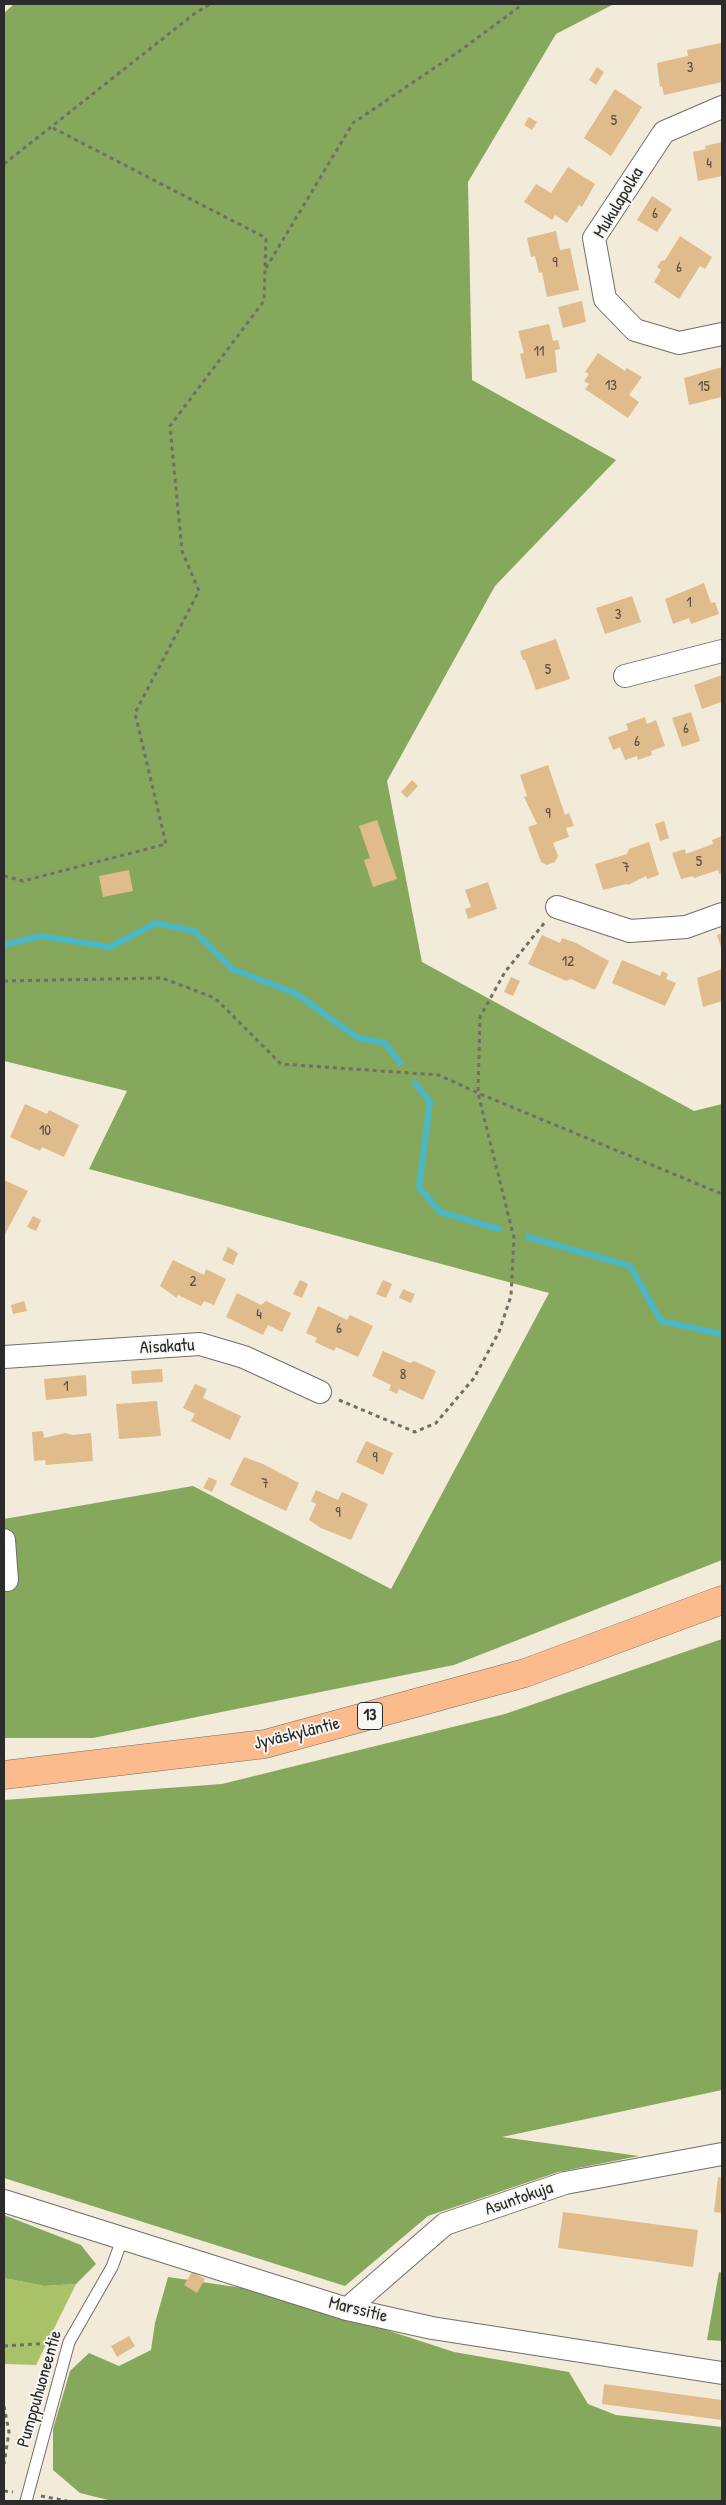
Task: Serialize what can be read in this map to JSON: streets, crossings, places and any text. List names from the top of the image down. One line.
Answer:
{"streets":{"highway":["13","Jyväskyläntie"],"street":["Mukulapolka","Aisakatu","Asuntokuja","Marssitie"],"lane":["Pumppuhuoneentie"]},"crossings":[["Asuntokuja","Marssitie"],["Marssitie","Pumppuhuoneentie"]],"house_numbers":["3","5","4","6","9","6","11","13","15","1","3","5","6","6","9","5","7","12","10","2","4","6","8","1","9","7","9"]}
